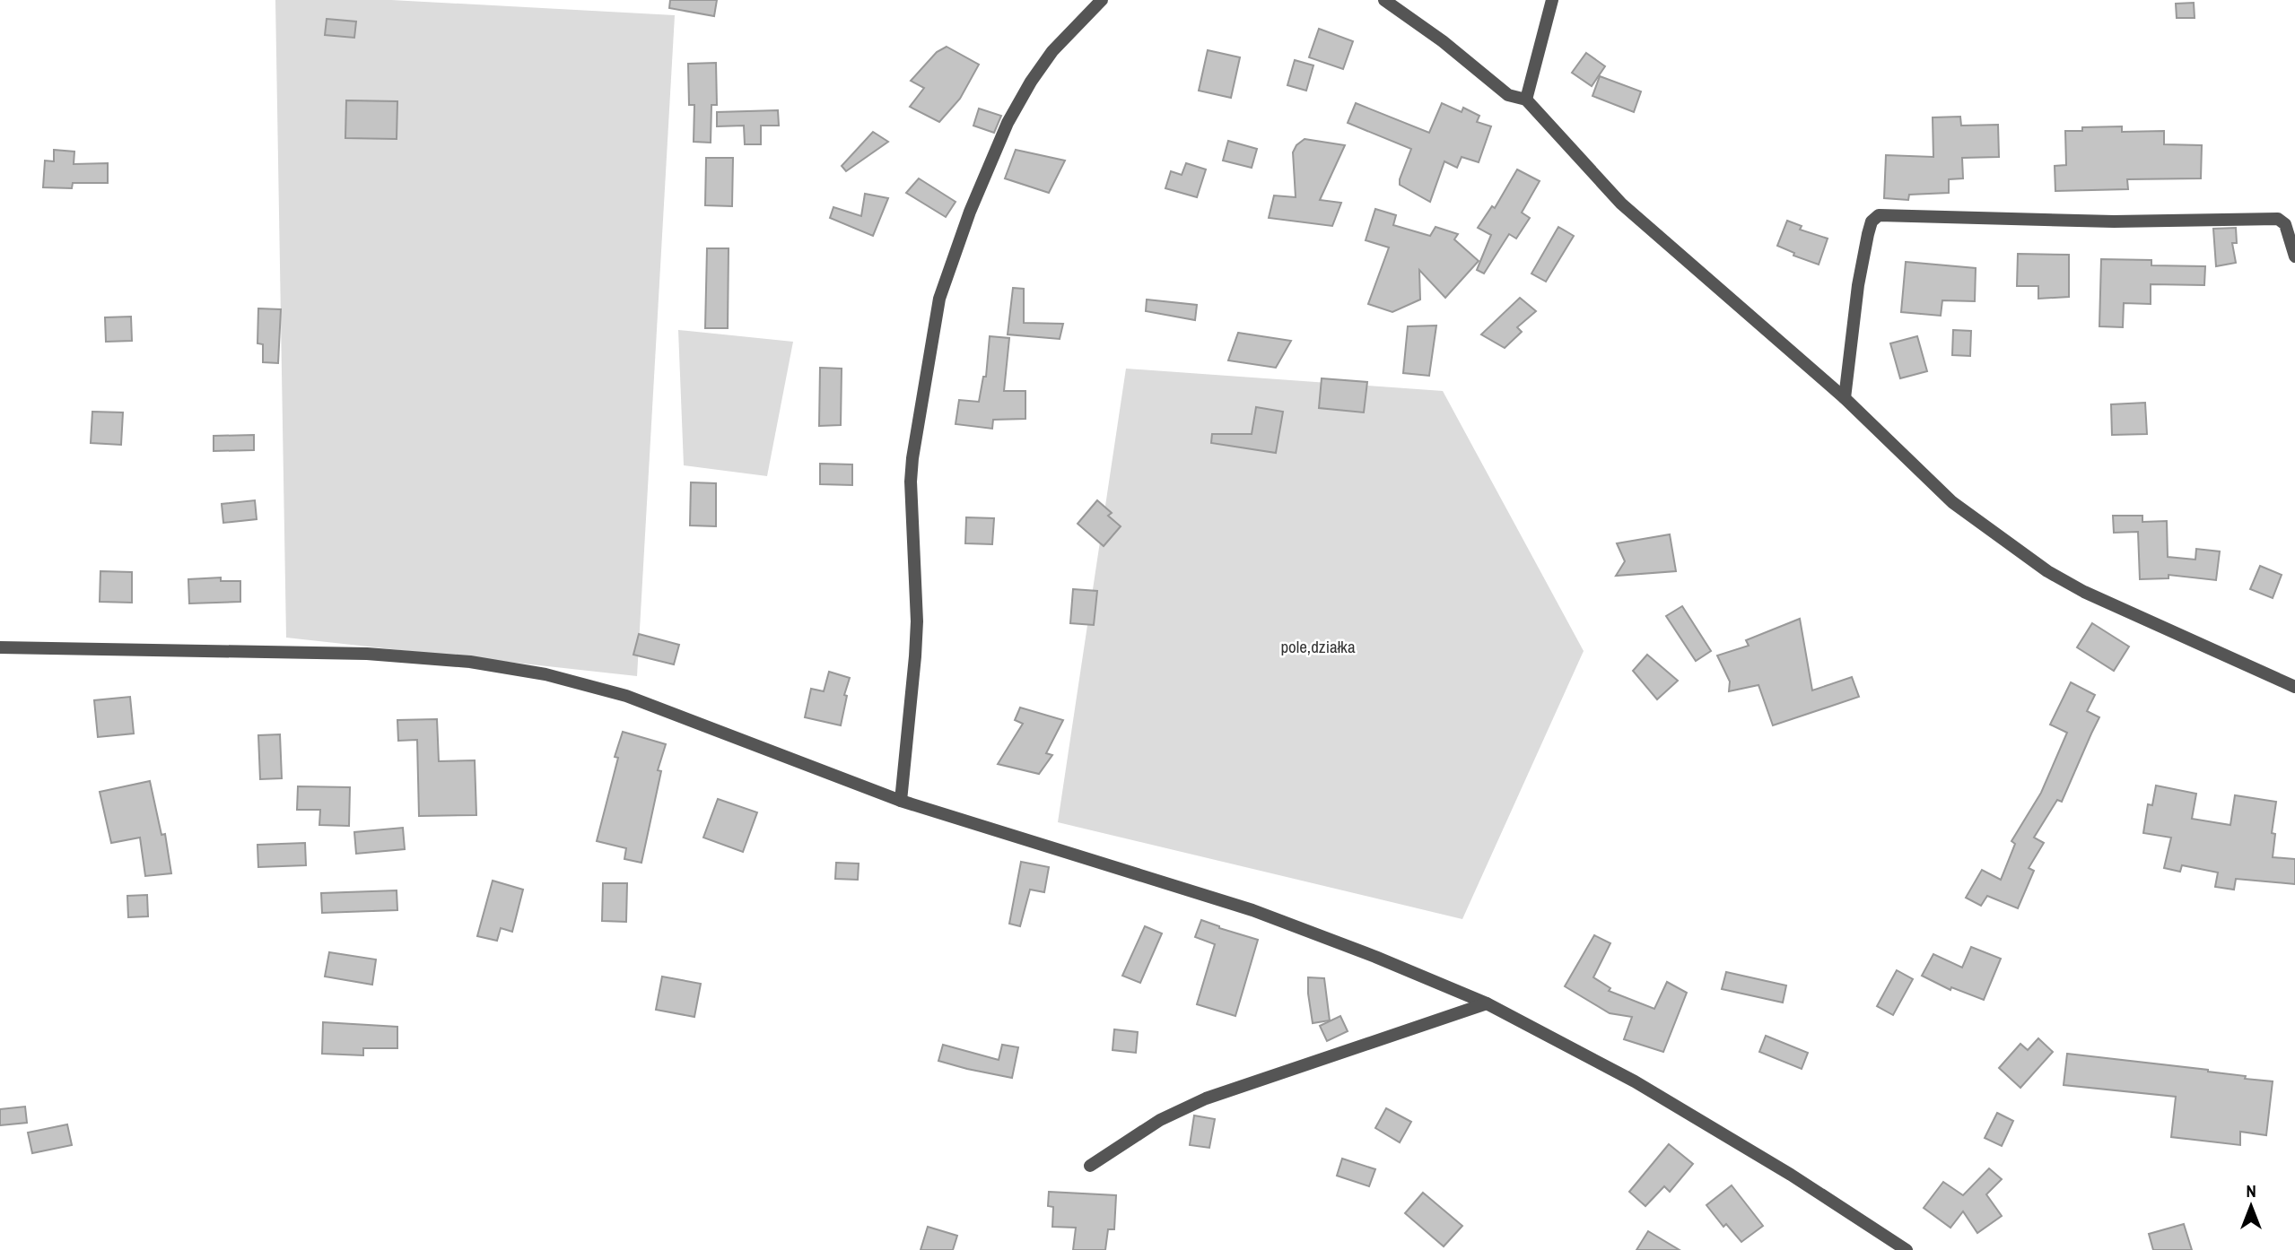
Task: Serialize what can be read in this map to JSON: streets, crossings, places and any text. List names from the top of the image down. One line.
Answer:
{"parks":["pole,działka"],"north":"top"}
